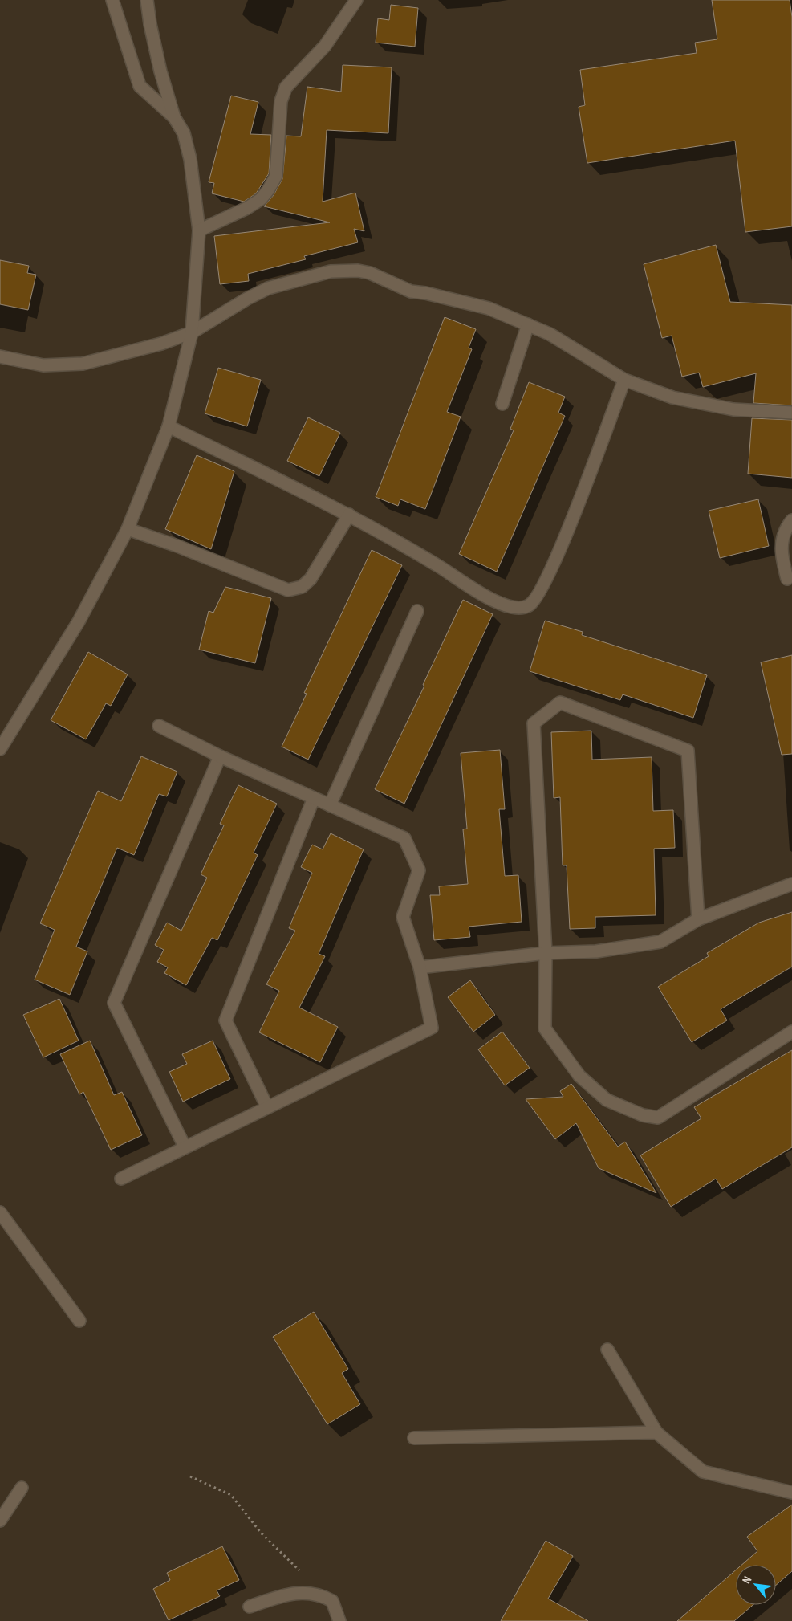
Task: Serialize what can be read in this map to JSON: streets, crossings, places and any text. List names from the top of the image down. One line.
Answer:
{"north":"top left"}
